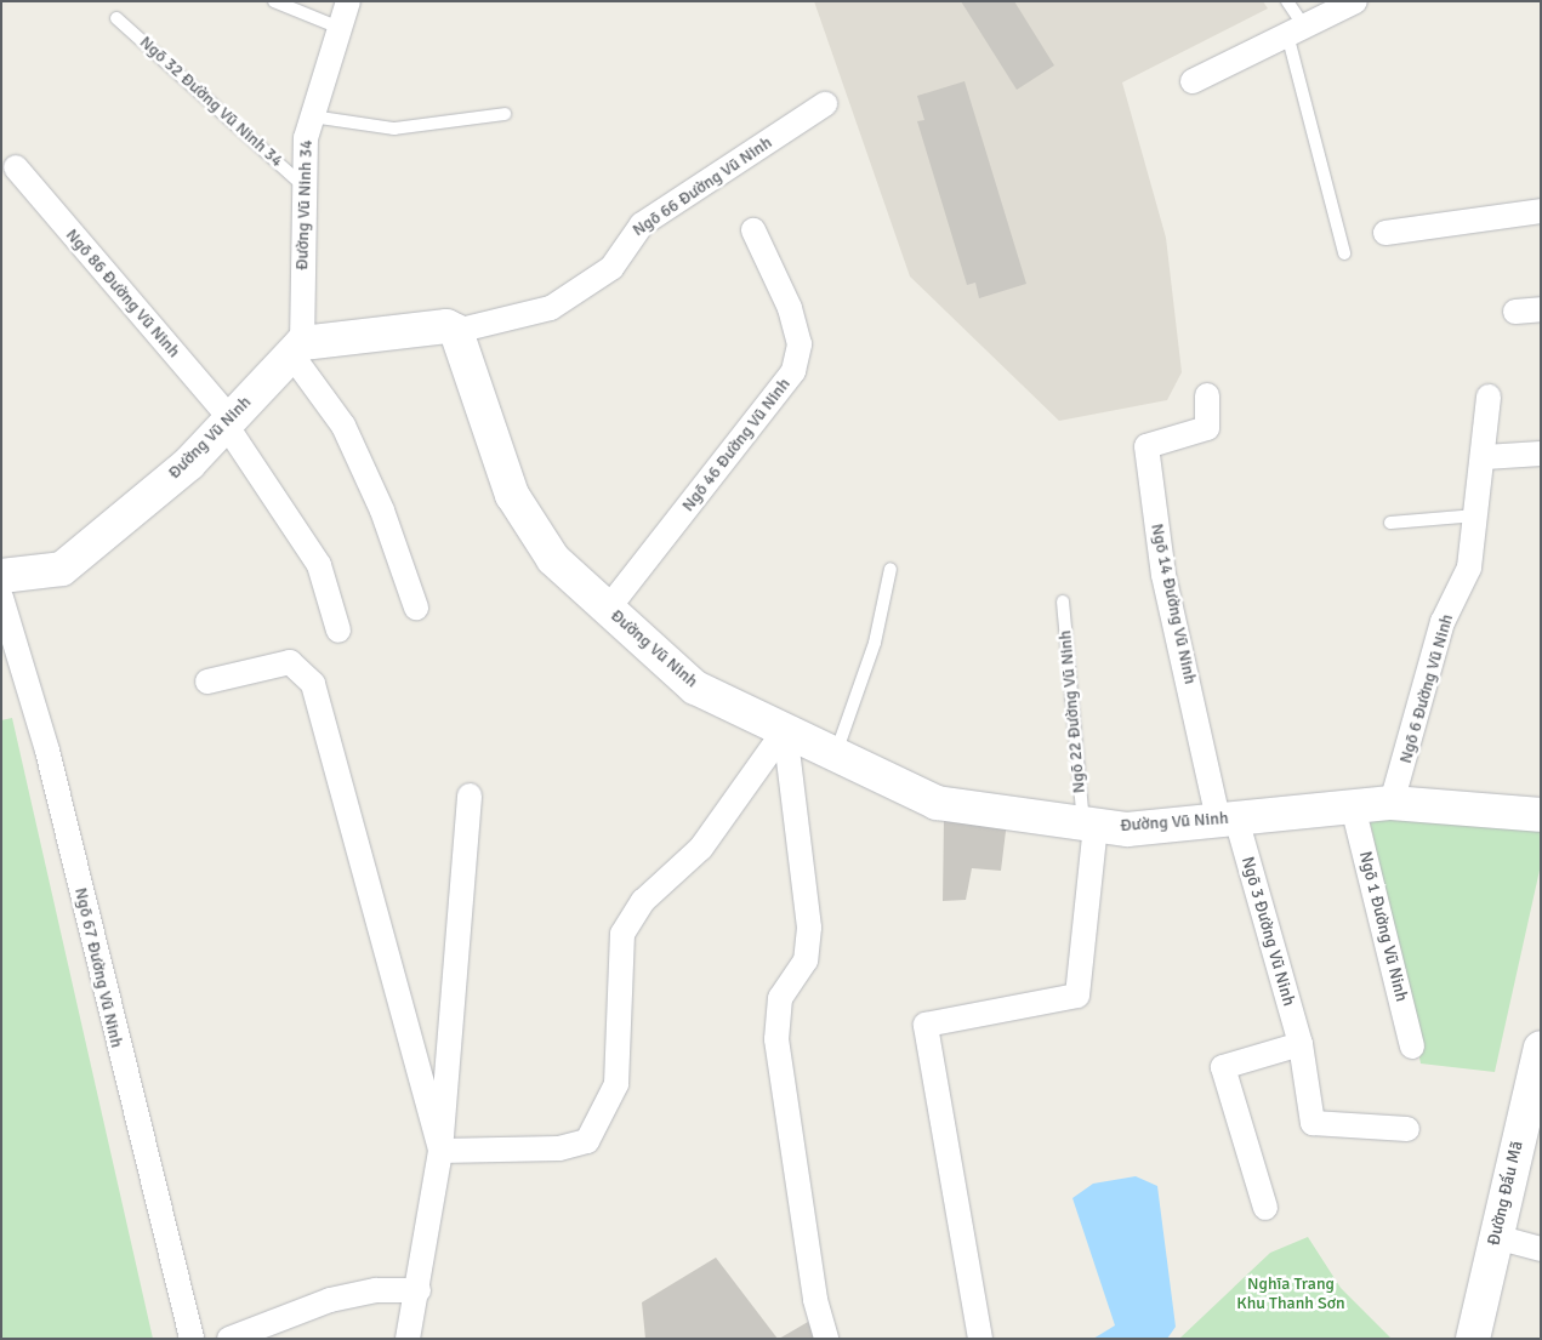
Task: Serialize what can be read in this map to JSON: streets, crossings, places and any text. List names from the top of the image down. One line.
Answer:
{"streets":{"street":["Ngõ 66 Đường Vũ Ninh","Đường Vũ Ninh 34","Ngõ 86 Đường Vũ Ninh","Đường Vũ Ninh","Ngõ 46 Đường Vũ Ninh","Ngõ 14 Đường Vũ Ninh","Ngõ 6 Đường Vũ Ninh","Ngõ 1 Đường Vũ Ninh","Ngõ 3 Đường Vũ Ninh","Ngõ 67 Đường Vũ Ninh","Đường Đấu Mã"],"lane":["Ngõ 32 Đường Vũ Ninh 34","Ngõ 22 Đường Vũ Ninh"]},"crossings":[["Ngõ 32 Đường Vũ Ninh 34","Đường Vũ Ninh 34"],["Ngõ 66 Đường Vũ Ninh","Đường Vũ Ninh"],["Đường Vũ Ninh 34","Đường Vũ Ninh"],["Ngõ 86 Đường Vũ Ninh","Đường Vũ Ninh"],["Đường Vũ Ninh","Ngõ 46 Đường Vũ Ninh"],["Đường Vũ Ninh","Ngõ 14 Đường Vũ Ninh"],["Đường Vũ Ninh","Ngõ 6 Đường Vũ Ninh"],["Đường Vũ Ninh","Ngõ 22 Đường Vũ Ninh"],["Đường Vũ Ninh","Ngõ 1 Đường Vũ Ninh"],["Đường Vũ Ninh","Ngõ 3 Đường Vũ Ninh"],["Ngõ 14 Đường Vũ Ninh","Ngõ 3 Đường Vũ Ninh"]],"parks":["Nghĩa Trang Khu Thanh Sơn"]}
